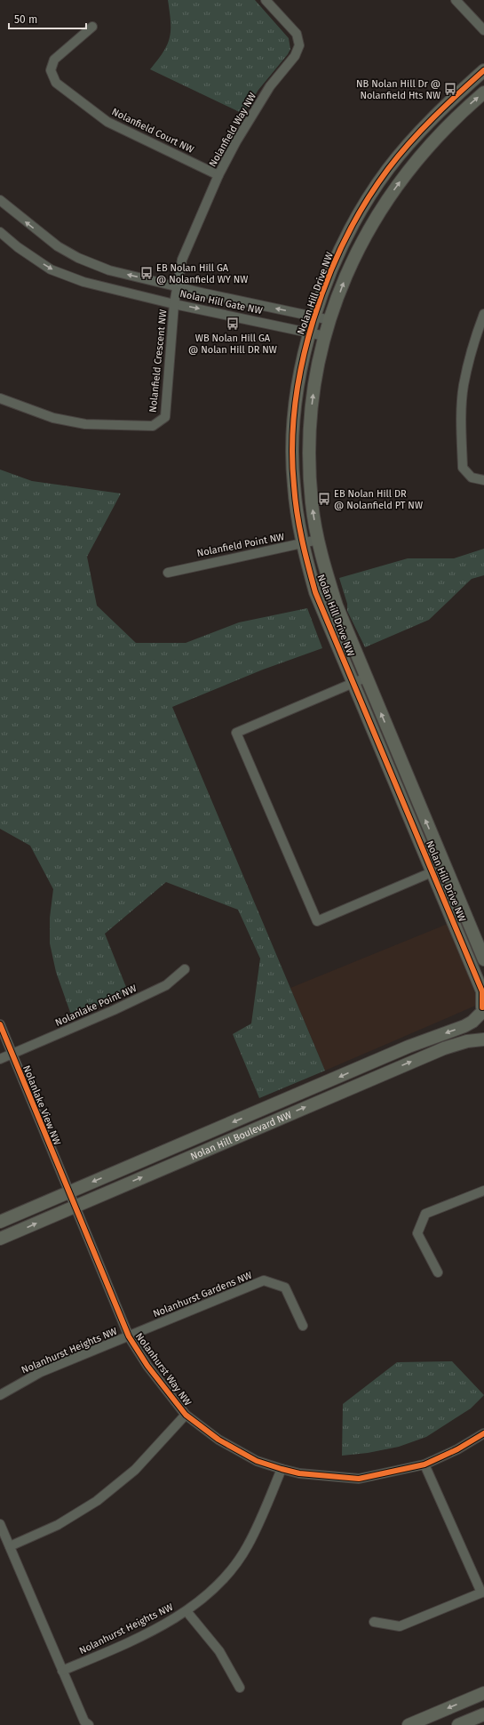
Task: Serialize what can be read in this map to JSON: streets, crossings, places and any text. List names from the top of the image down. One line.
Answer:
{"streets":{"street":["Nolanfield Way NW","Nolanfield Court NW","Nolan Hill Drive NW","Nolan Hill Gate NW","Nolanfield Crescent NW","Nolanfield Point NW","Nolanlake Point NW","Nolanlake View NW","Nolan Hill Boulevard NW","Nolanhurst Gardens NW","Nolanhurst Heights NW","Nolanhurst Way NW"]},"crossings":[["Nolanfield Way NW","Nolanfield Court NW"],["Nolanfield Way NW","Nolan Hill Gate NW"],["Nolanfield Way NW","Nolanfield Crescent NW"],["Nolan Hill Drive NW","Nolan Hill Gate NW"],["Nolan Hill Drive NW","Nolanfield Point NW"],["Nolan Hill Drive NW","Nolan Hill Boulevard NW"],["Nolan Hill Gate NW","Nolanfield Crescent NW"],["Nolanlake Point NW","Nolanlake View NW"],["Nolanlake View NW","Nolan Hill Boulevard NW"],["Nolanlake View NW","Nolanhurst Way NW"],["Nolan Hill Boulevard NW","Nolanhurst Way NW"],["Nolanhurst Gardens NW","Nolanhurst Heights NW"],["Nolanhurst Gardens NW","Nolanhurst Way NW"],["Nolanhurst Heights NW","Nolanhurst Way NW"]],"places":{"bus stop":["NB Nolan Hill Dr @ Nolanfield Hts NW","EB Nolan Hill GA @ Nolanfield WY NW","WB Nolan Hill GA @ Nolan Hill DR NW","EB Nolan Hill DR @ Nolanfield PT NW"]},"scale_bar":"50 m"}
